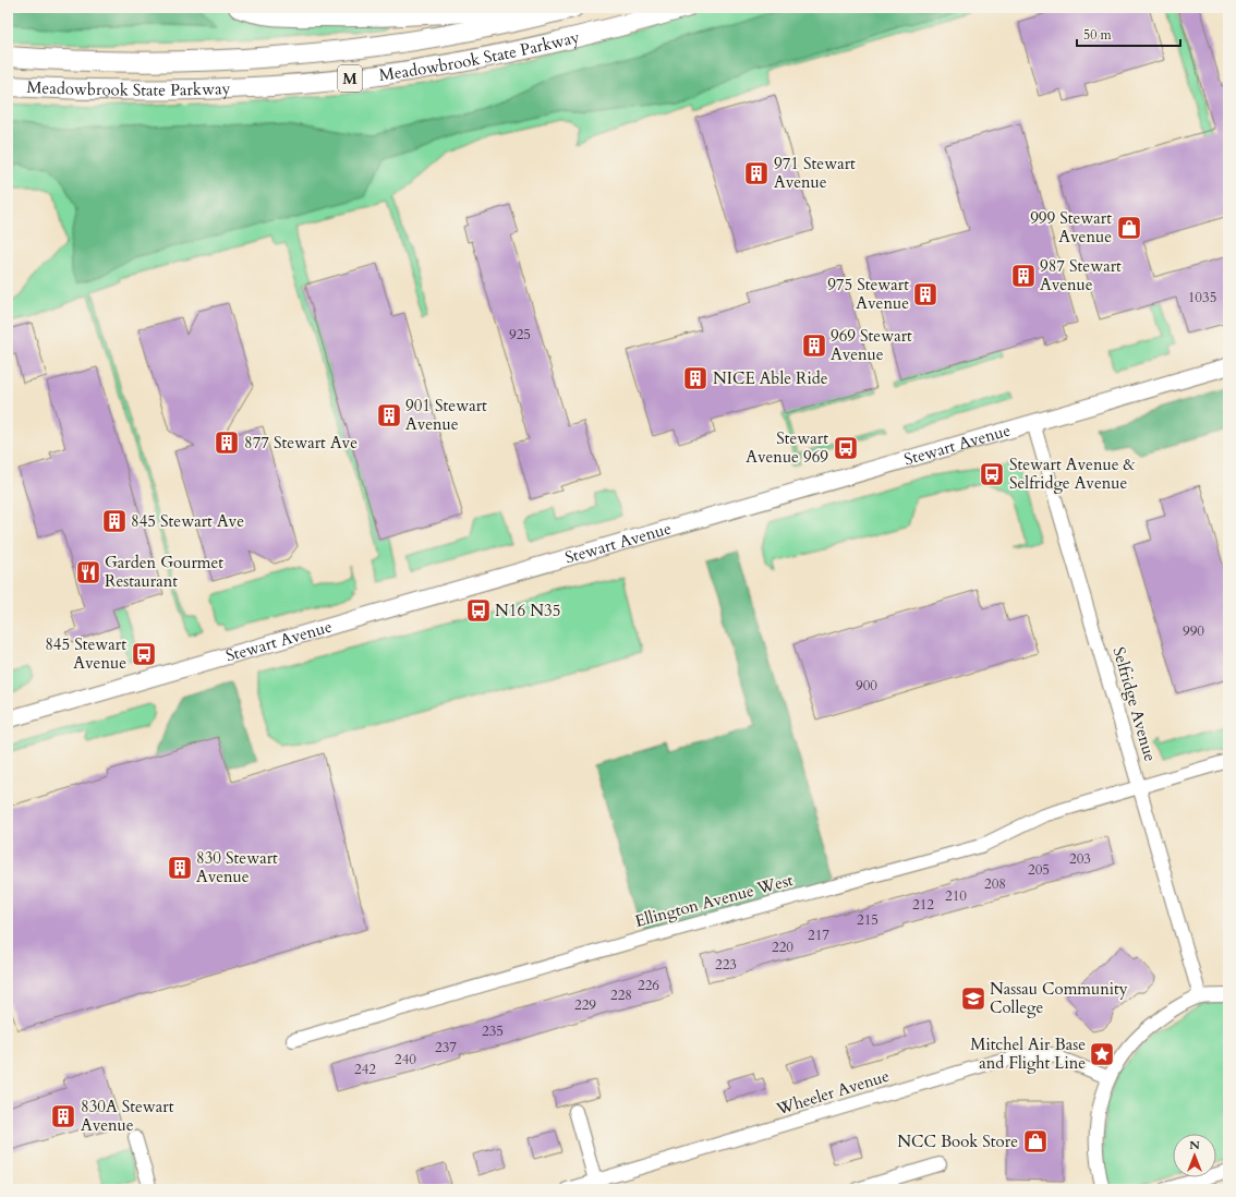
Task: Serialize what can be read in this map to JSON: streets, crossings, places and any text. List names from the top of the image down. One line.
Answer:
{"streets":{"highway":["Meadowbrook State Parkway","M"],"main road":["Stewart Avenue"],"street":["Selfridge Avenue","Ellington Avenue West","Wheeler Avenue"]},"crossings":[["Stewart Avenue","Selfridge Avenue"],["Selfridge Avenue","Ellington Avenue West"]],"places":{"building":["971 Stewart Avenue","987 Stewart Avenue","975 Stewart Avenue","969 Stewart Avenue","NICE Able Ride","901 Stewart Avenue","877 Stewart Ave","845 Stewart Ave","830 Stewart Avenue","830A Stewart Avenue"],"shop":["999 Stewart Avenue","NCC Book Store"],"bus stop":["Stewart Avenue 969","Stewart Avenue & Selfridge Avenue","N16 N35","845 Stewart Avenue"],"restaurant":["Garden Gourmet Restaurant"],"school or university":["Nassau Community College"],"place":["Mitchel Air Base and Flight Line"]},"house_numbers":["1035","925","990","900","203","205","208","210","212","215","217","220","223","226","228","229","235","237","240","242"],"scale_bar":"50 m","north":"top"}
